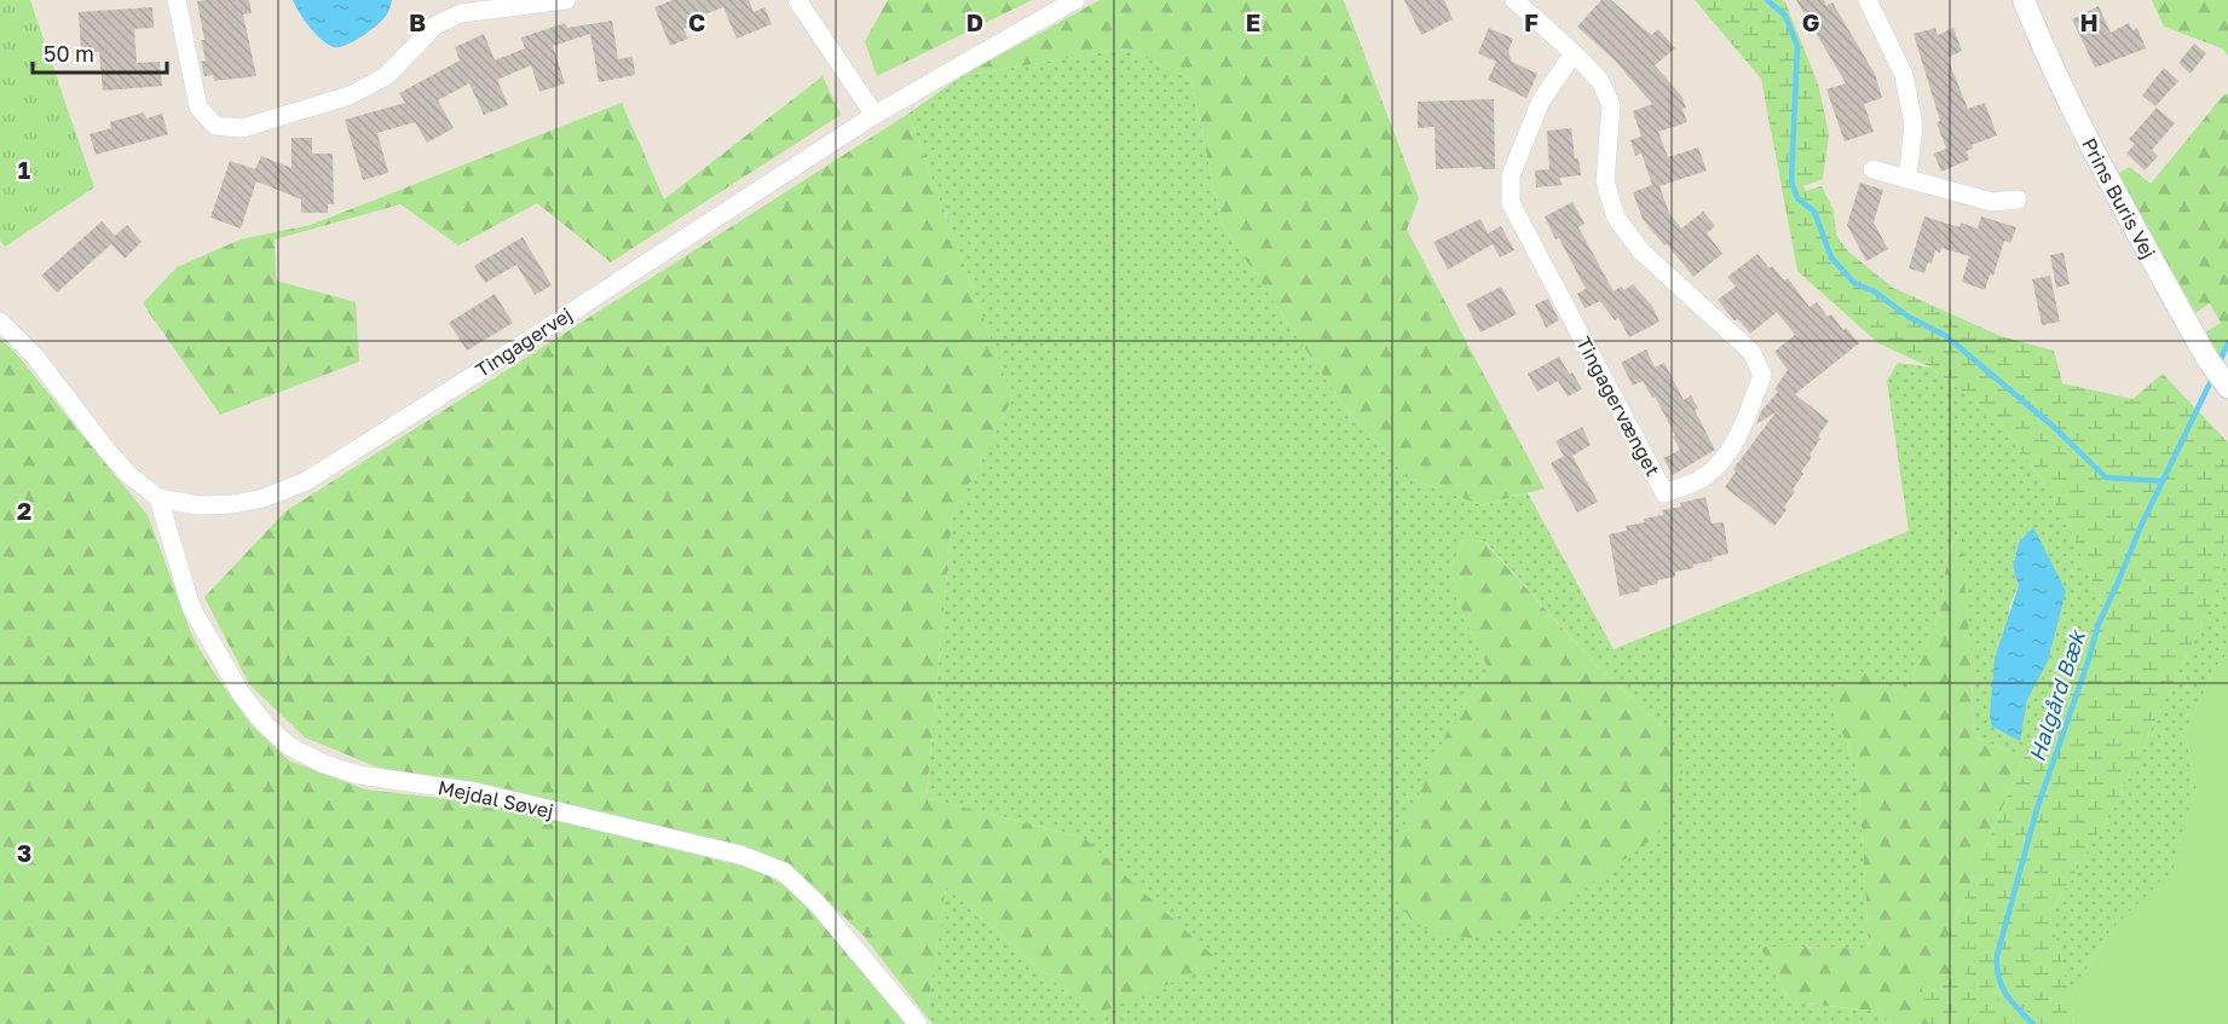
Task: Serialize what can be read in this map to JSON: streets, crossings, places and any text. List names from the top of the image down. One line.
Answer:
{"streets":{"street":["Prins Buris Vej","Tingagervej","Tingagervænget","Mejdal Søvej"]},"crossings":[["Tingagervej","Mejdal Søvej"]],"water":["Halgård Bæk"],"scale_bar":"50 m","grid":{"columns":["B","C","D","E","F","G","H"],"rows":["1","2","3"]}}
